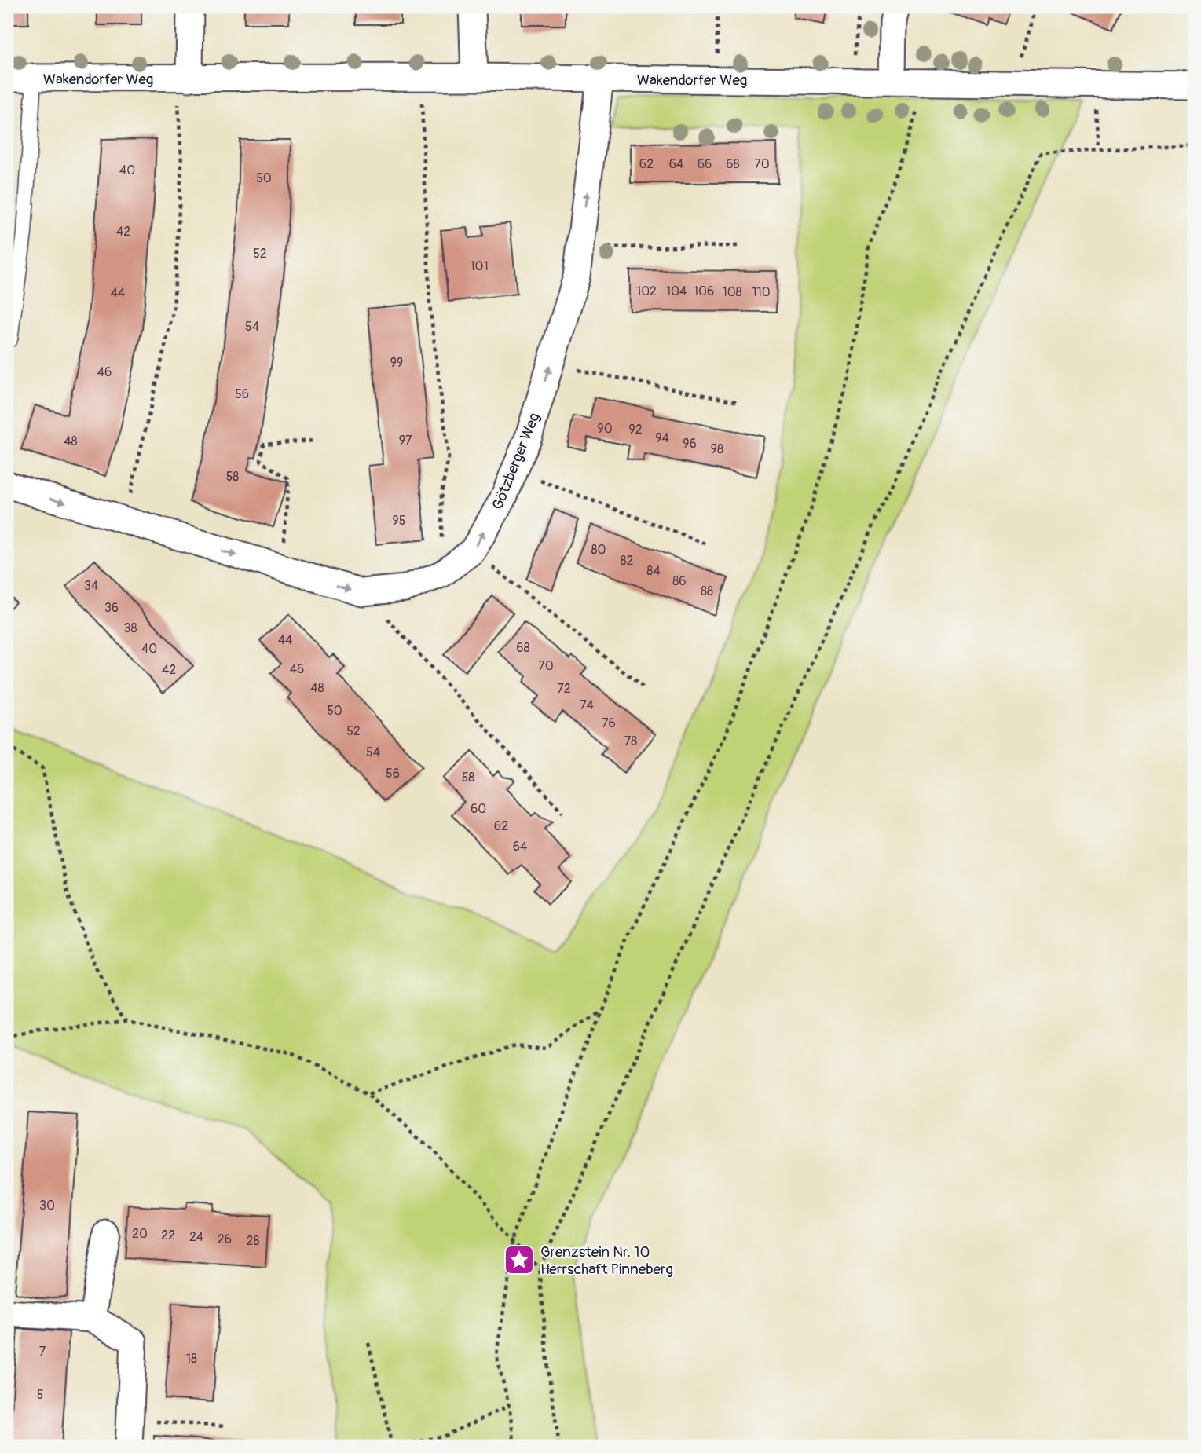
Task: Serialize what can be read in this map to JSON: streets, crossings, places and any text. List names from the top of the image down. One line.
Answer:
{"streets":{"street":["Wakendorfer Weg","Götzberger Weg"]},"crossings":[["Wakendorfer Weg","Götzberger Weg"]],"places":{"place":["Grenzstein Nr. 10 Herrschaft Pinneberg"]},"house_numbers":["62","64","66","68","70","40","50","42","52","101","102","104","106","108","110","44","54","99","46","56","90","92","94","97","48","96","98","58","95","80","82","84","86","34","88","36","38","44","68","40","70","46","42","48","72","74","50","76","52","78","54","56","58","60","62","64","30","20","22","24","26","28","7","18","5"]}
